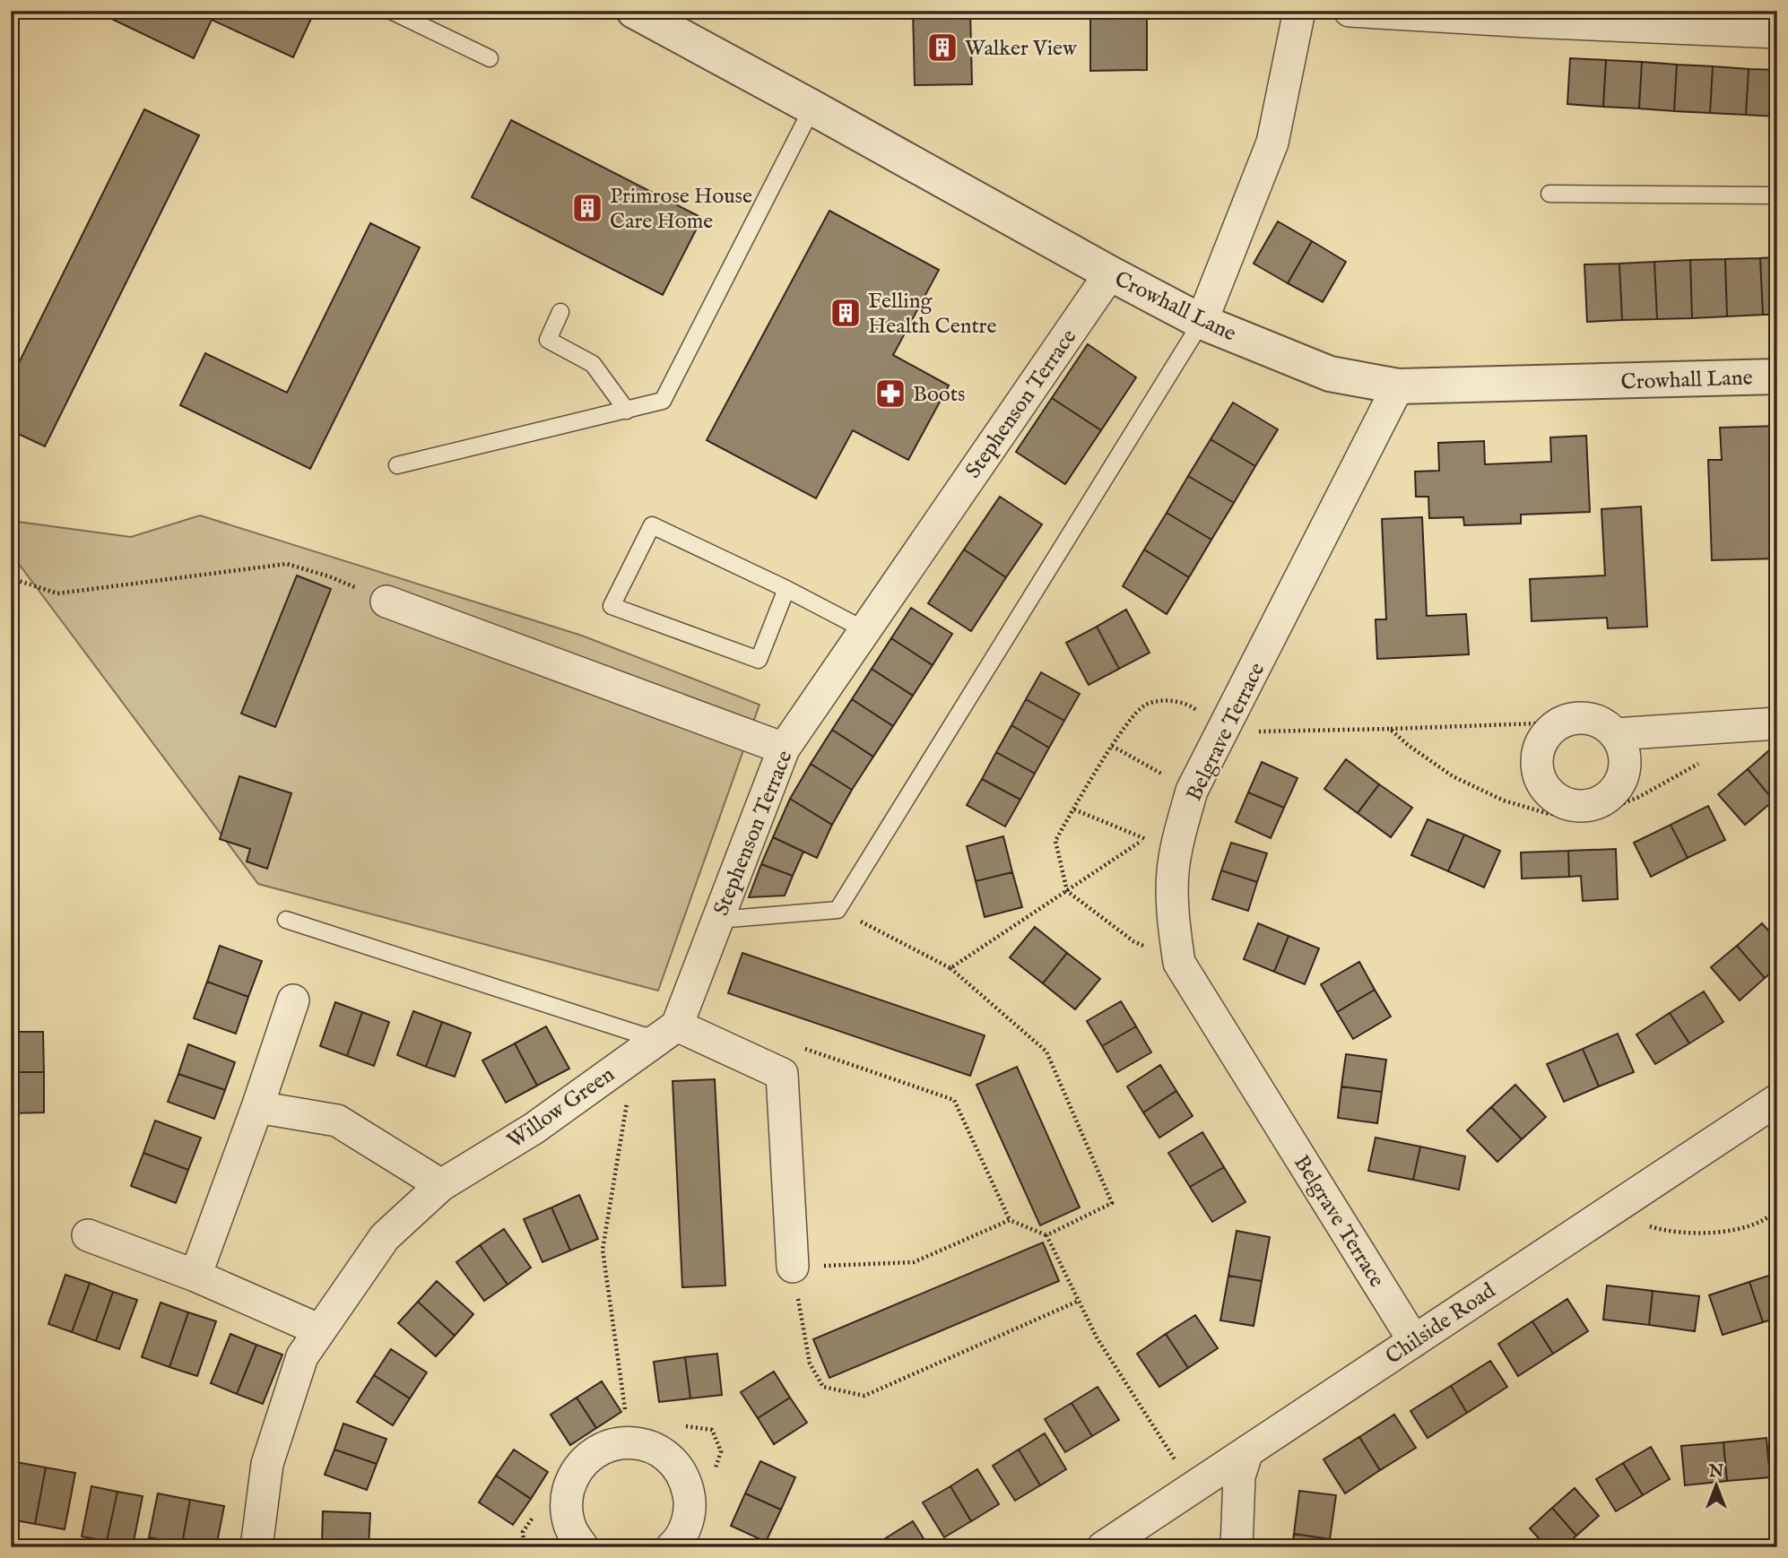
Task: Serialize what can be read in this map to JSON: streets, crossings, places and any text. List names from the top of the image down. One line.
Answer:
{"streets":{"street":["Crowhall Lane","Stephenson Terrace","Belgrave Terrace","Willow Green","Chilside Road"]},"crossings":[["Crowhall Lane","Stephenson Terrace"],["Crowhall Lane","Belgrave Terrace"],["Stephenson Terrace","Willow Green"],["Belgrave Terrace","Chilside Road"]],"places":{"building":["Walker View","Primrose House Care Home","Felling Health Centre"],"pharmacy":["Boots"]},"north":"top"}
